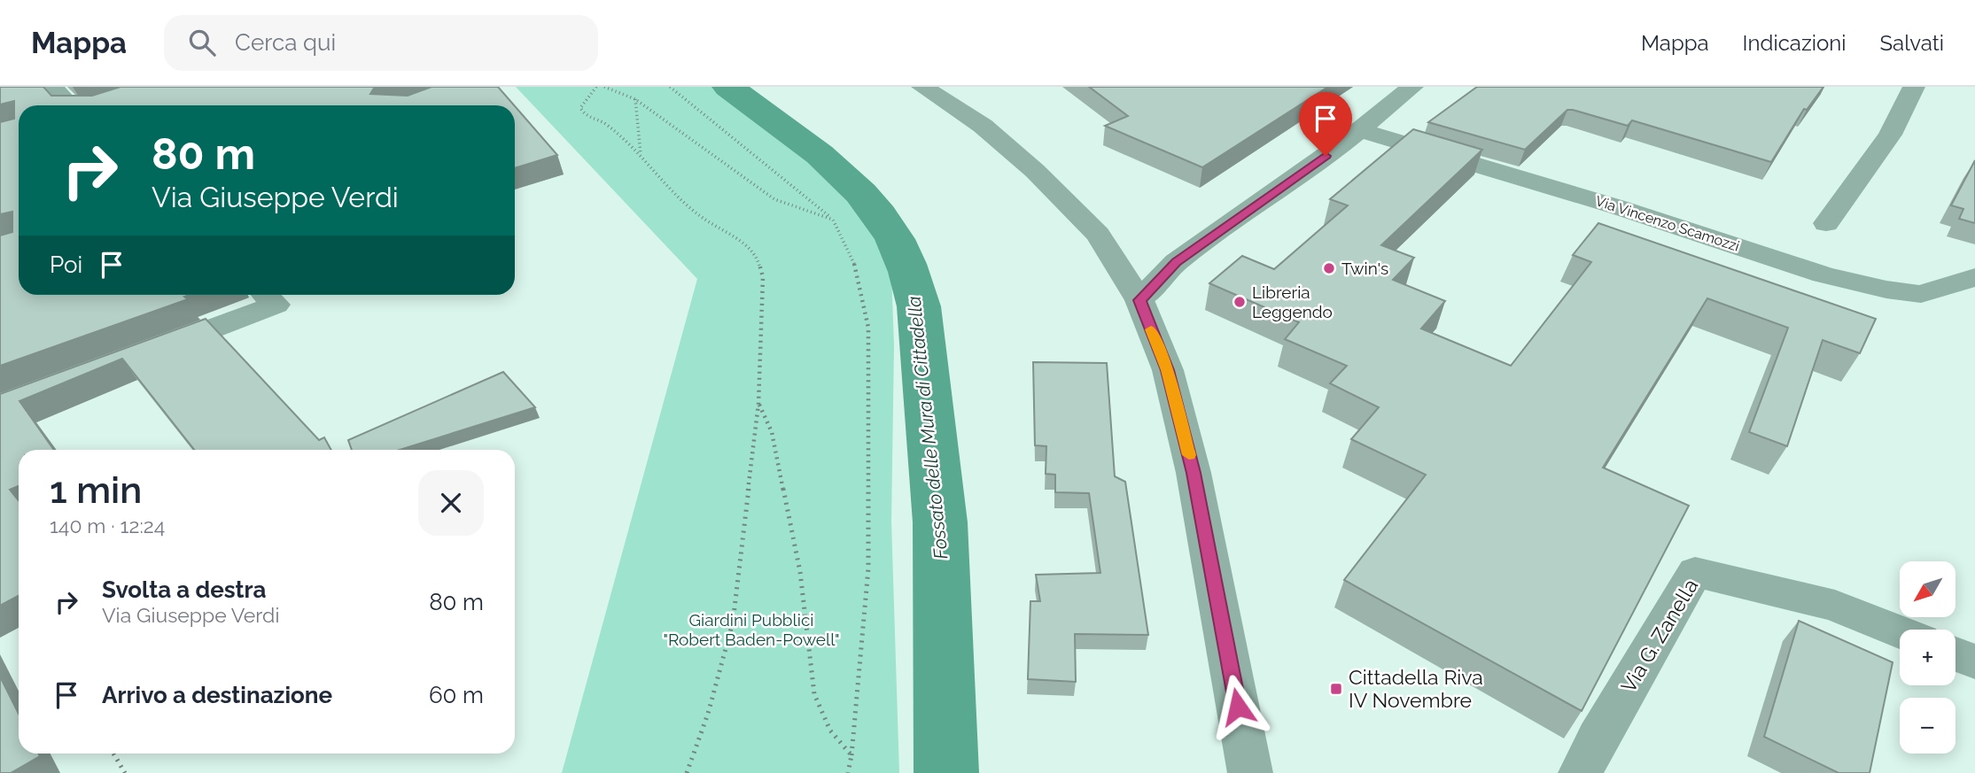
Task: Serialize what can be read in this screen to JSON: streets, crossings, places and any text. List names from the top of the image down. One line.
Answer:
{"streets":{"street":["Via Vincenzo Scamozzi","Via G. Zanella"]},"water":["Fossato delle Mura di Cittadella"],"parks":["Giardini Pubblici \"Robert Baden-Powell\""],"places":{"other":["Twin's","Libreria Leggendo"],"transit":["Cittadella Riva IV Novembre"]},"north":"bottom left","page":{"header":"Mappa","search":"Cerca qui","nav":["Mappa","Indicazioni","Salvati"],"turn":["80 m","Via Giuseppe Verdi"],"then":"Poi","heading":["1 min","140 m · 12:24"],"list":[{"name":"Svolta a destra","note":"Via Giuseppe Verdi","value":"80 m"},{"name":"Arrivo a destinazione","value":"60 m"}],"map_buttons":["+","−"]}}
